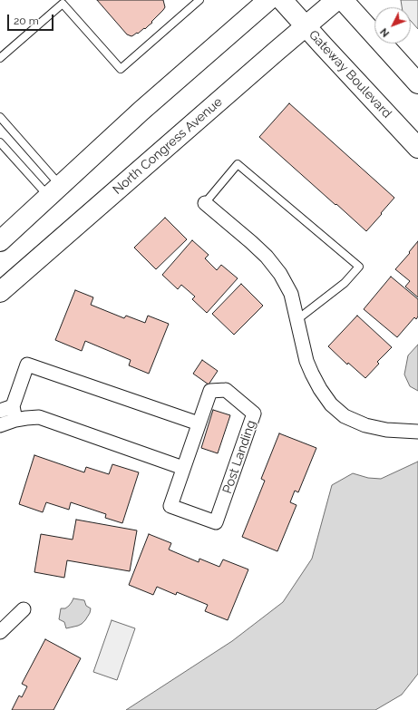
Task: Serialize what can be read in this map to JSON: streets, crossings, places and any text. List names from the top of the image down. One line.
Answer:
{"streets":{"main road":["Gateway Boulevard","North Congress Avenue"],"street":["Post Landing"]},"crossings":[["Gateway Boulevard","North Congress Avenue"]],"scale_bar":"20 m","north":"bottom left"}
